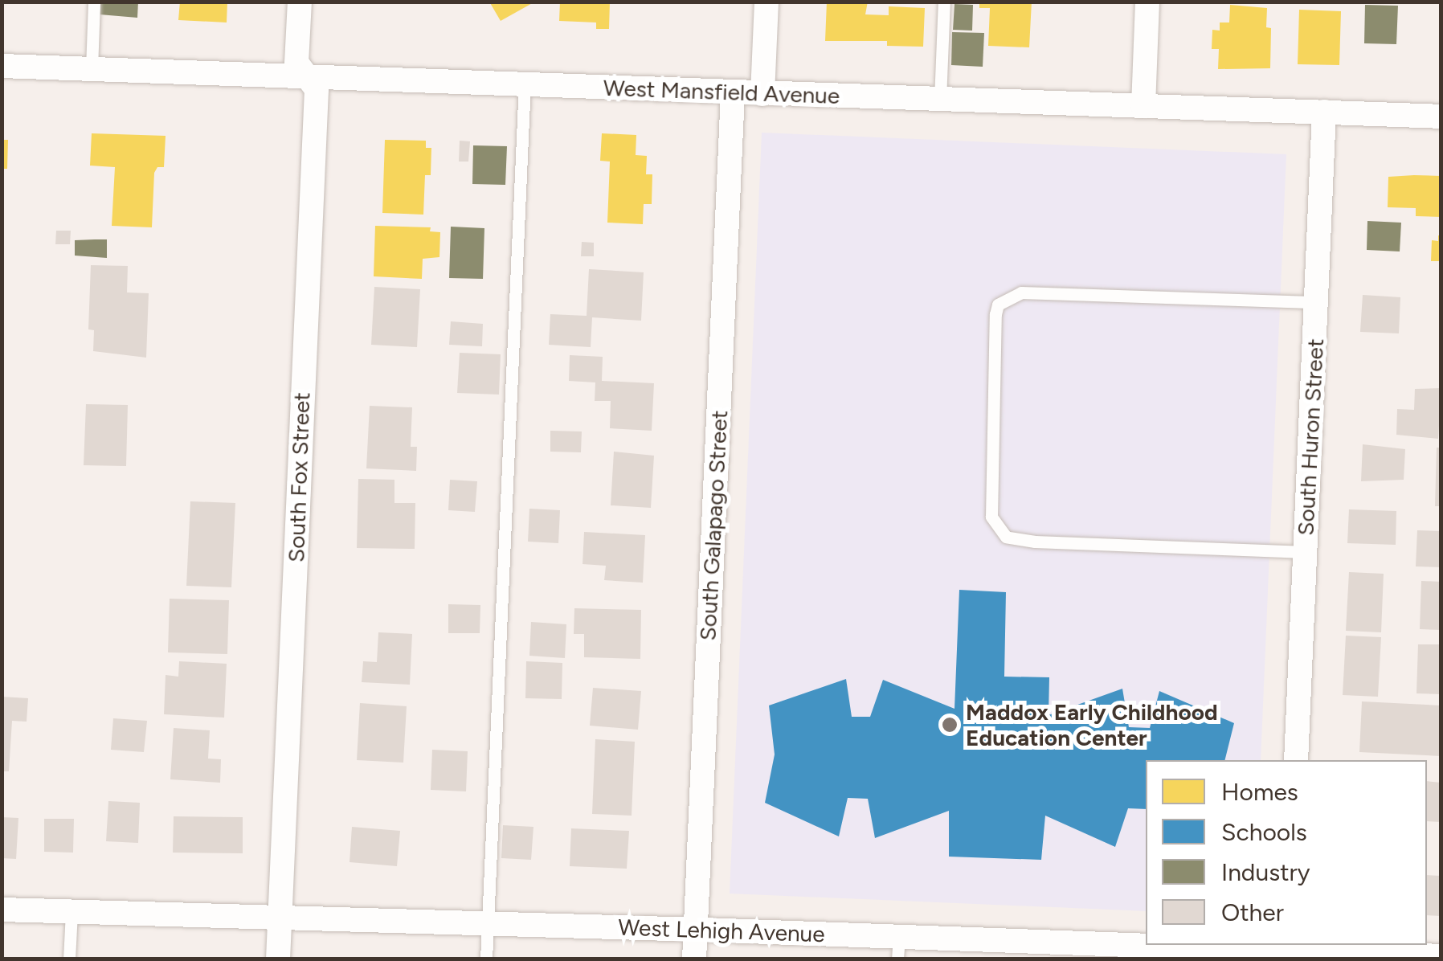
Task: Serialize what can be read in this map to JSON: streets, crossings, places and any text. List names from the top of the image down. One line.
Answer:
{"streets":{"street":["West Mansfield Avenue","South Huron Street","South Fox Street","South Galapago Street","West Lehigh Avenue"]},"crossings":[["West Mansfield Avenue","South Huron Street"],["West Mansfield Avenue","South Fox Street"],["West Mansfield Avenue","South Galapago Street"],["South Fox Street","West Lehigh Avenue"],["South Galapago Street","West Lehigh Avenue"]],"places":["Maddox Early Childhood Education Center"],"legend":["Homes","Schools","Industry","Other"]}
